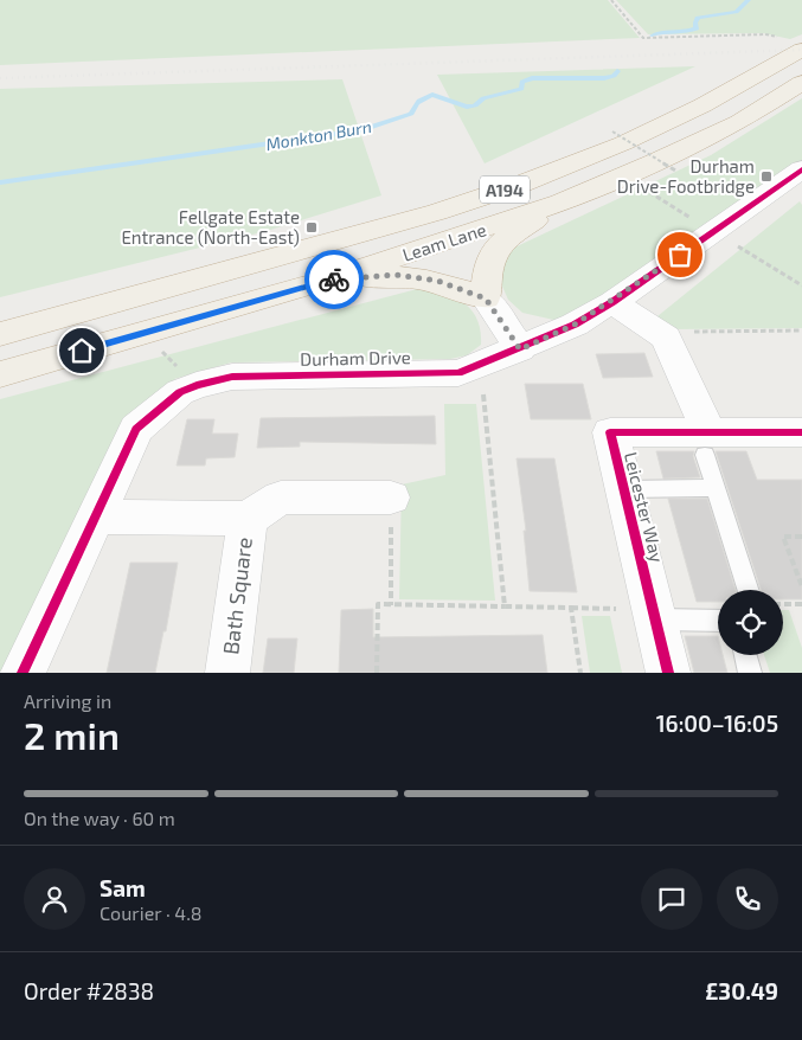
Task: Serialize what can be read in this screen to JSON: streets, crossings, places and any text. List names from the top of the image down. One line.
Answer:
{"streets":{"highway":["A194","Leam Lane"],"street":["Durham Drive","Leicester Way","Bath Square"]},"crossings":[["A194","Leam Lane"],["Durham Drive","Bath Square"]],"water":["Monkton Burn"],"places":{"transit":["Durham Drive-Footbridge","Fellgate Estate Entrance (North-East)"]},"page":{"heading":["2 min","Arriving in","16:00–16:05"],"panel":["Sam","Courier · 4.8","Order #2838","£30.49"],"bar":"On the way · 60 m"}}
